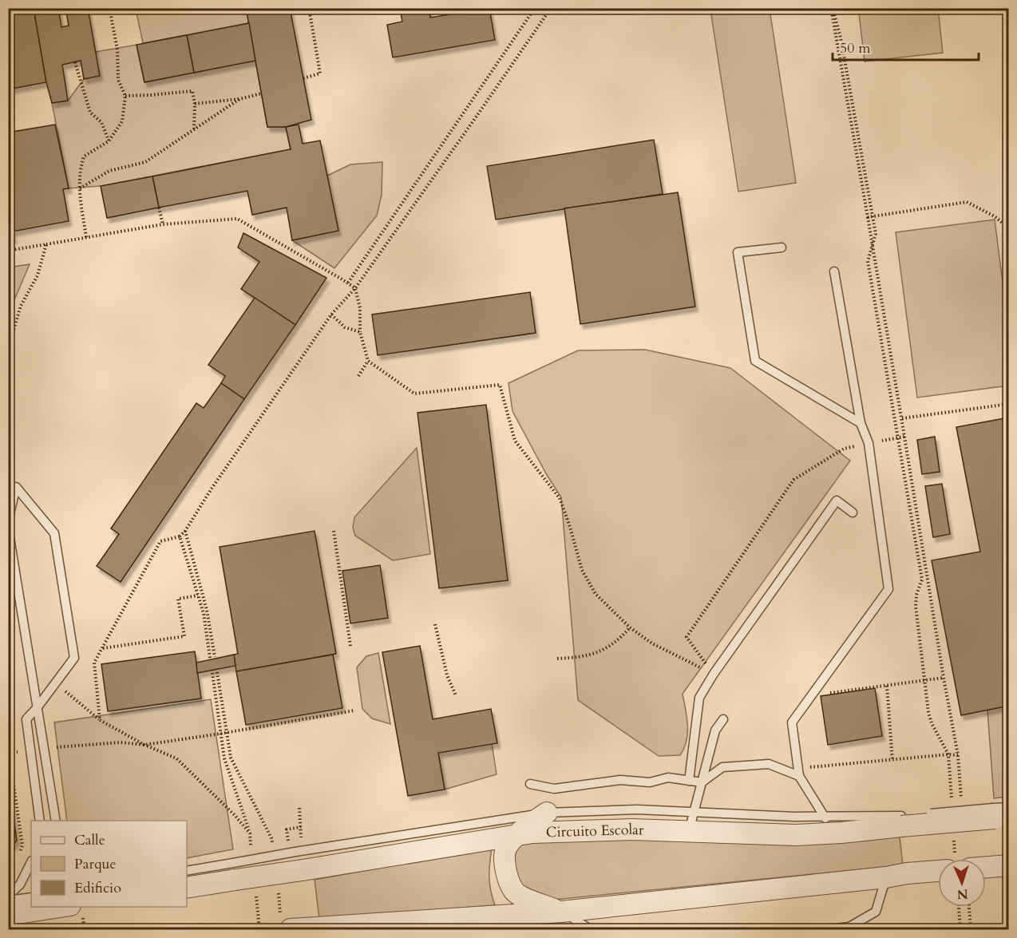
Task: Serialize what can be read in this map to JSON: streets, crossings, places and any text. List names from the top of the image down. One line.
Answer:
{"streets":{"street":["Circuito Escolar"]},"legend":["Calle","Parque","Edificio"],"scale_bar":"50 m","north":"bottom"}
